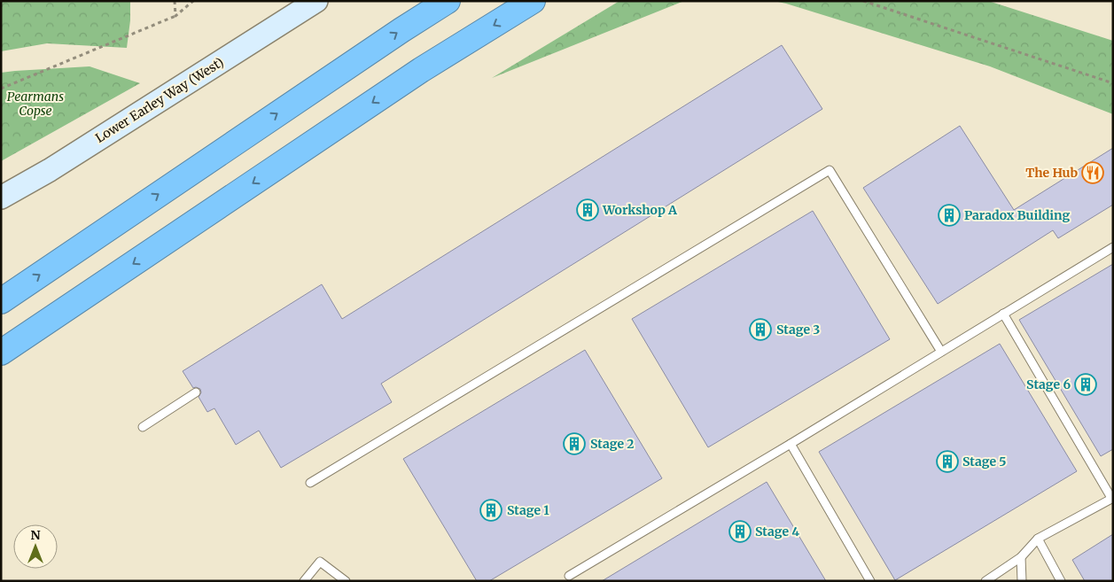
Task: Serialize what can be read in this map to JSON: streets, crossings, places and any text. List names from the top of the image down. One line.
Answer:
{"streets":{"main road":["Lower Earley Way (West)"]},"parks":["Pearmans Copse"],"places":{"restaurant":["The Hub"],"building":["Workshop A","Paradox Building","Stage 3","Stage 6","Stage 2","Stage 5","Stage 1","Stage 4"]},"north":"top"}
